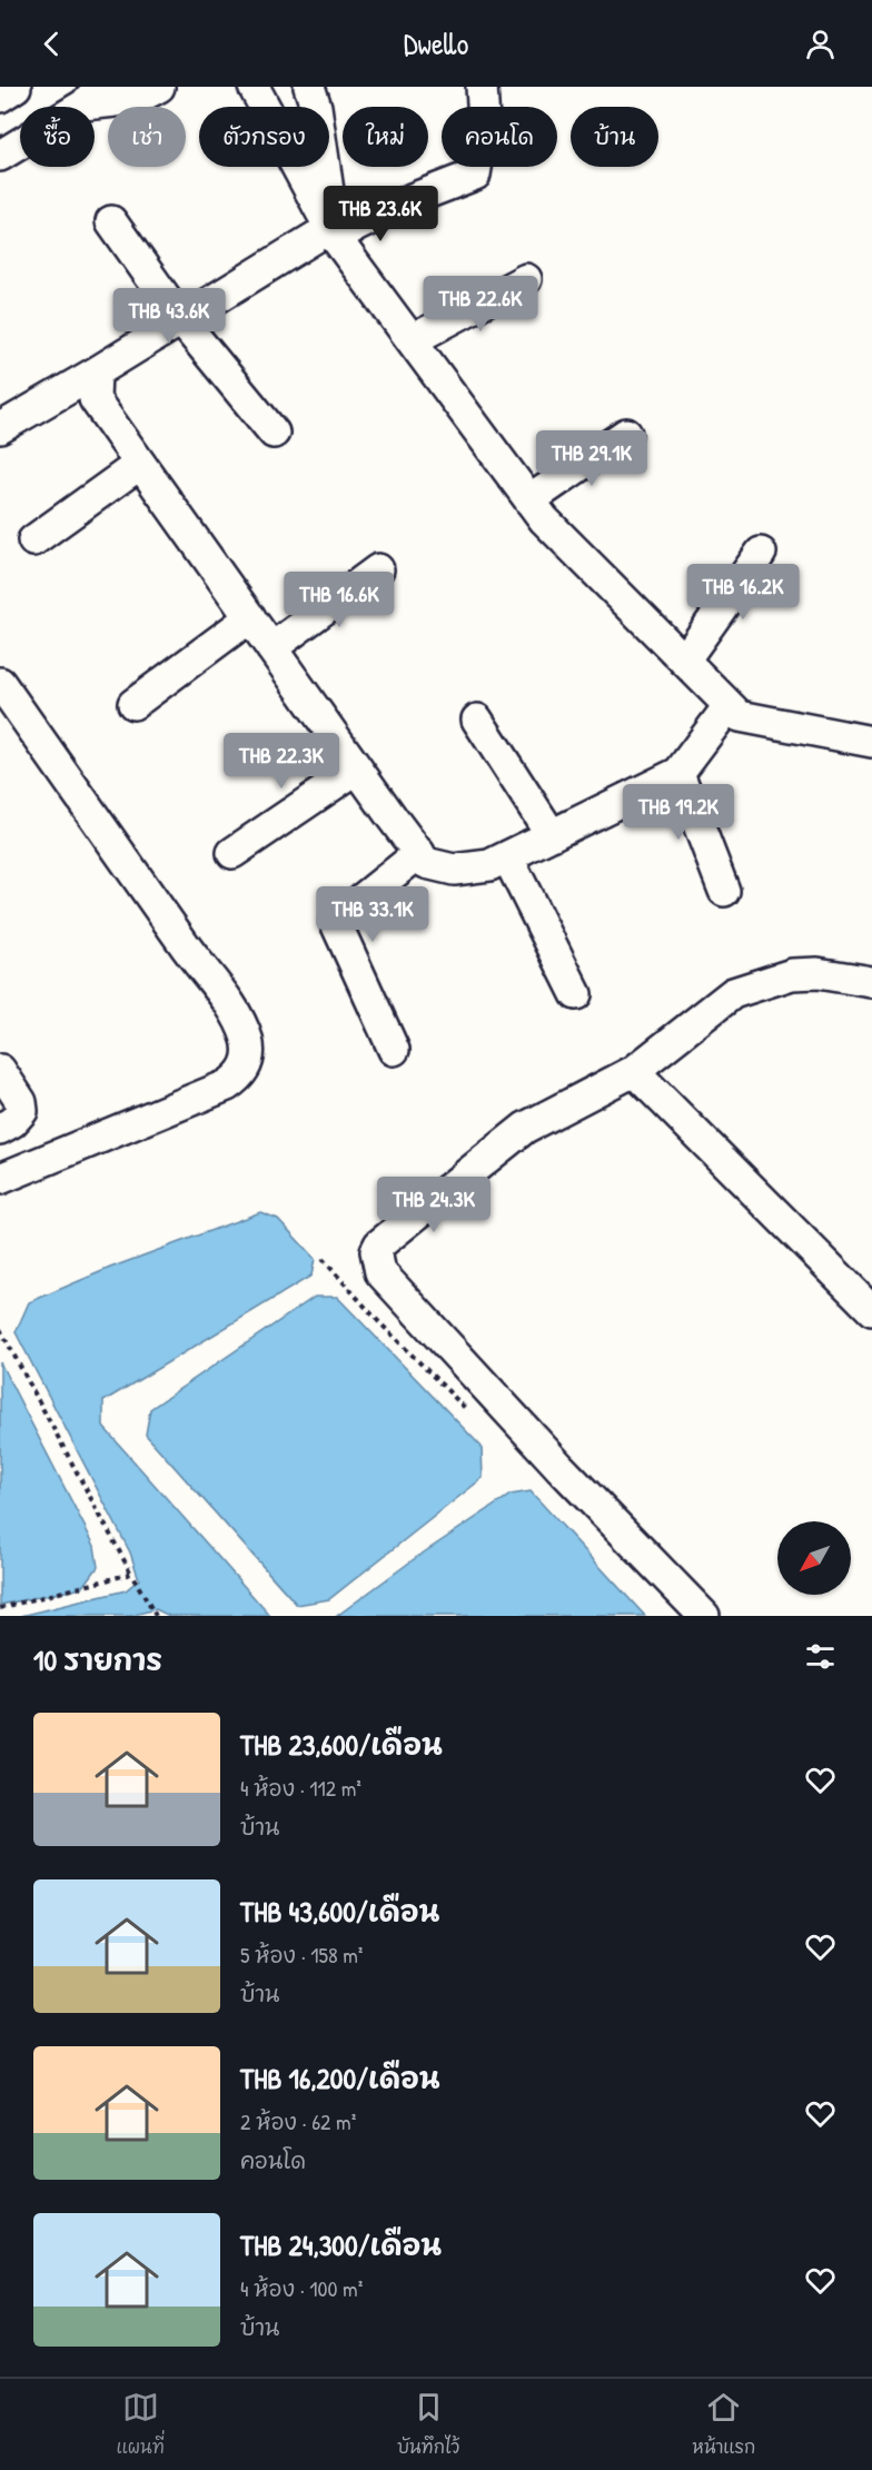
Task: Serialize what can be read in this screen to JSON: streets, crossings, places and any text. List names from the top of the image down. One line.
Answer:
{"north":"bottom left","page":{"header":"Dwello","chip":["ซื้อ","เช่า","ตัวกรอง","ใหม่","คอนโด","บ้าน"],"price":["THB 23.6K","THB 22.6K","THB 43.6K","THB 29.1K","THB 16.2K","THB 16.6K","THB 22.3K","THB 19.2K","THB 33.1K","THB 24.3K"],"heading":"10 รายการ","list":[{"name":"THB 23,600/เดือน","note":"4 ห้อง · 112 m² · บ้าน"},{"name":"THB 43,600/เดือน","note":"5 ห้อง · 158 m² · บ้าน"},{"name":"THB 16,200/เดือน","note":"2 ห้อง · 62 m² · คอนโด"},{"name":"THB 24,300/เดือน","note":"4 ห้อง · 100 m² · บ้าน"}],"tabs":["แผนที่","บันทึกไว้","หน้าแรก"]}}
